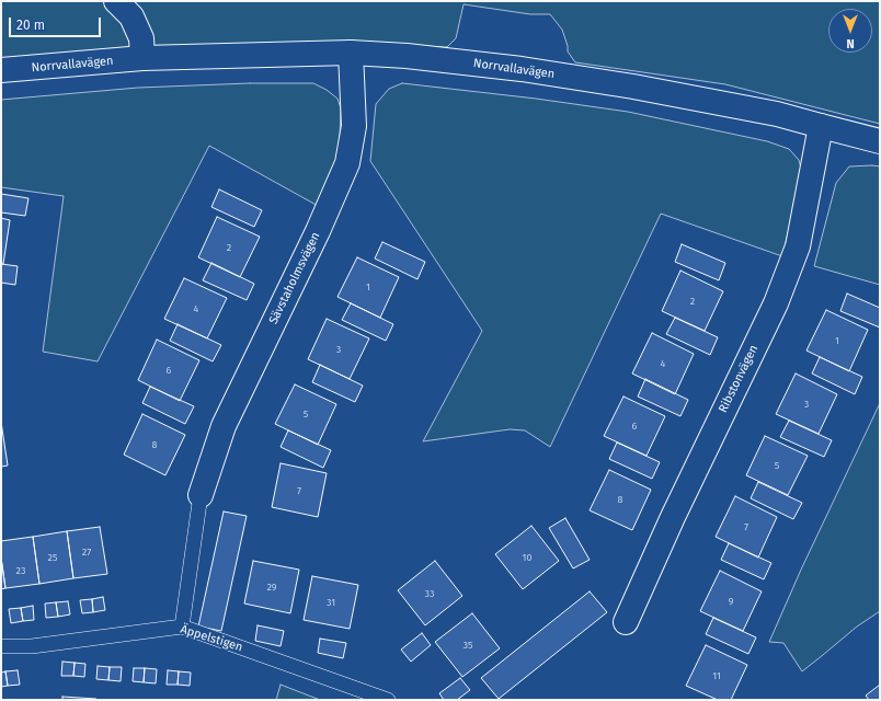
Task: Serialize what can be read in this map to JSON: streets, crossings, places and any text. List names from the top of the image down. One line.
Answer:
{"streets":{"street":["Norrvallavägen","Sävstaholmsvägen","Ribstonvägen"],"lane":["Äppelstigen"]},"crossings":[["Norrvallavägen","Sävstaholmsvägen"],["Norrvallavägen","Ribstonvägen"]],"house_numbers":["2","1","2","4","1","3","4","6","3","5","6","8","5","7","8","7","27","25","10","23","29","33","9","31","35","11"],"scale_bar":"20 m","north":"bottom"}
